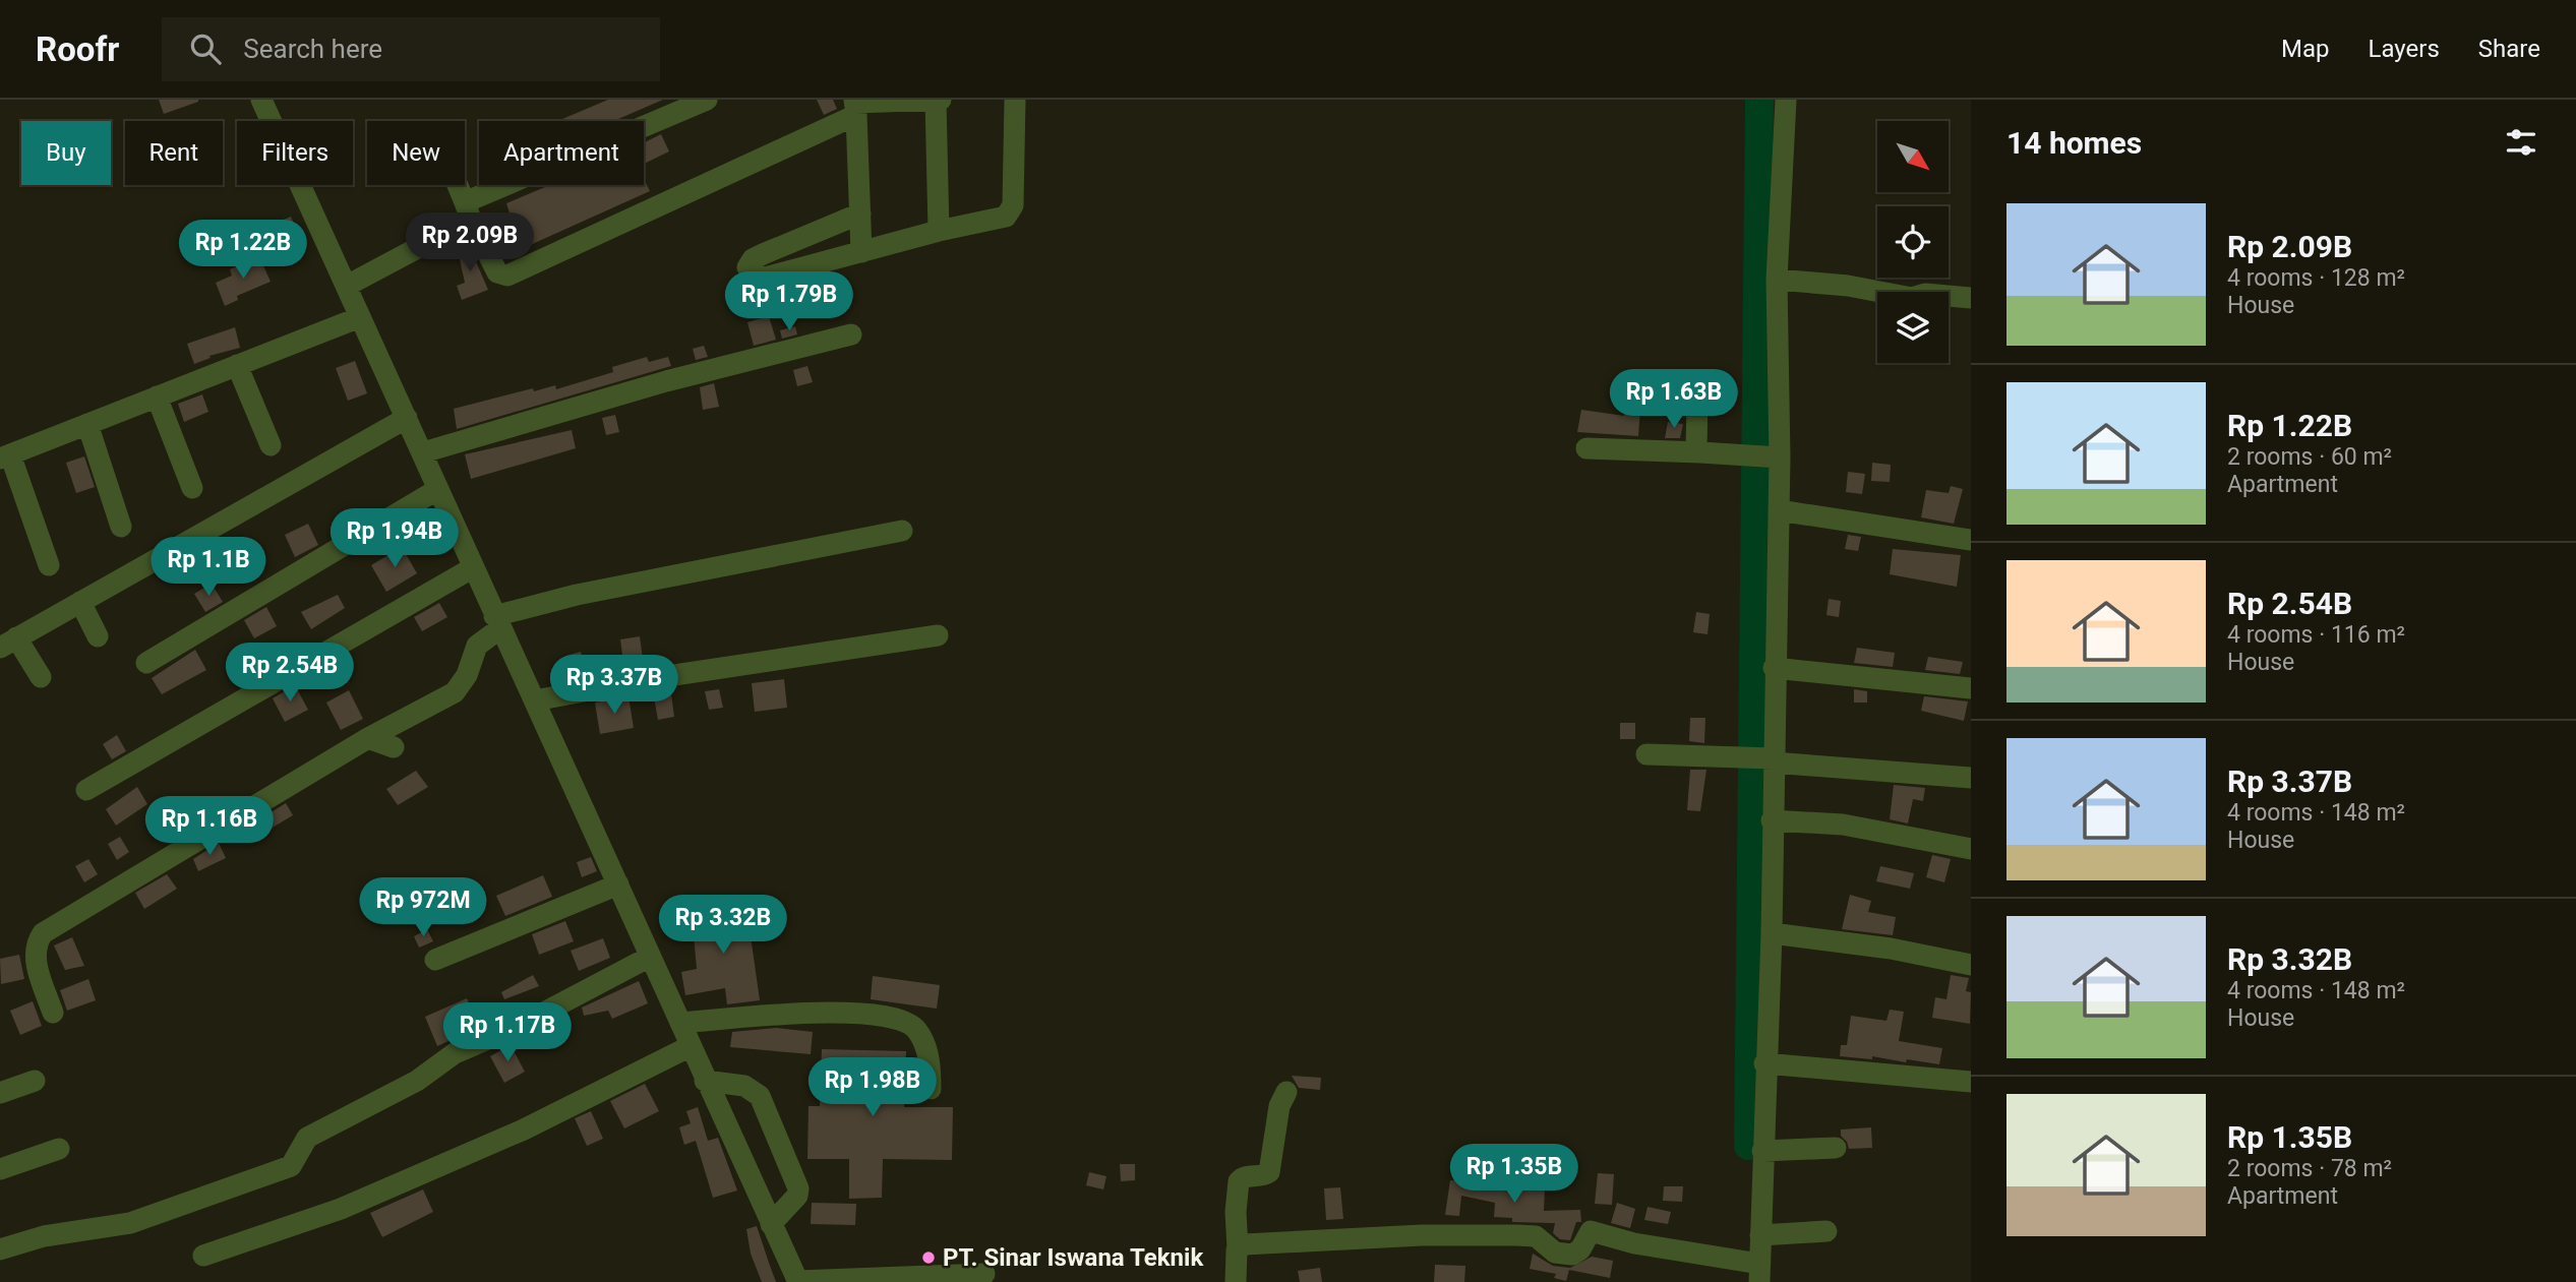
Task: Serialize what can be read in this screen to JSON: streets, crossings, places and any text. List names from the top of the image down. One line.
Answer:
{"places":["PT. Sinar Iswana Teknik"],"north":"bottom right","page":{"header":"Roofr","search":"Search here","nav":["Map","Layers","Share"],"heading":"14 homes","chip":["Buy","Rent","Filters","New","Apartment"],"list":[{"name":"Rp 2.09B","note":"4 rooms · 128 m² · House"},{"name":"Rp 1.22B","note":"2 rooms · 60 m² · Apartment"},{"name":"Rp 2.54B","note":"4 rooms · 116 m² · House"},{"name":"Rp 3.37B","note":"4 rooms · 148 m² · House"},{"name":"Rp 3.32B","note":"4 rooms · 148 m² · House"},{"name":"Rp 1.35B","note":"2 rooms · 78 m² · Apartment"}],"price":["Rp 2.09B","Rp 1.22B","Rp 1.79B","Rp 1.63B","Rp 1.94B","Rp 1.1B","Rp 2.54B","Rp 3.37B","Rp 1.16B","Rp 972M","Rp 3.32B","Rp 1.17B","Rp 1.98B","Rp 1.35B"]}}
